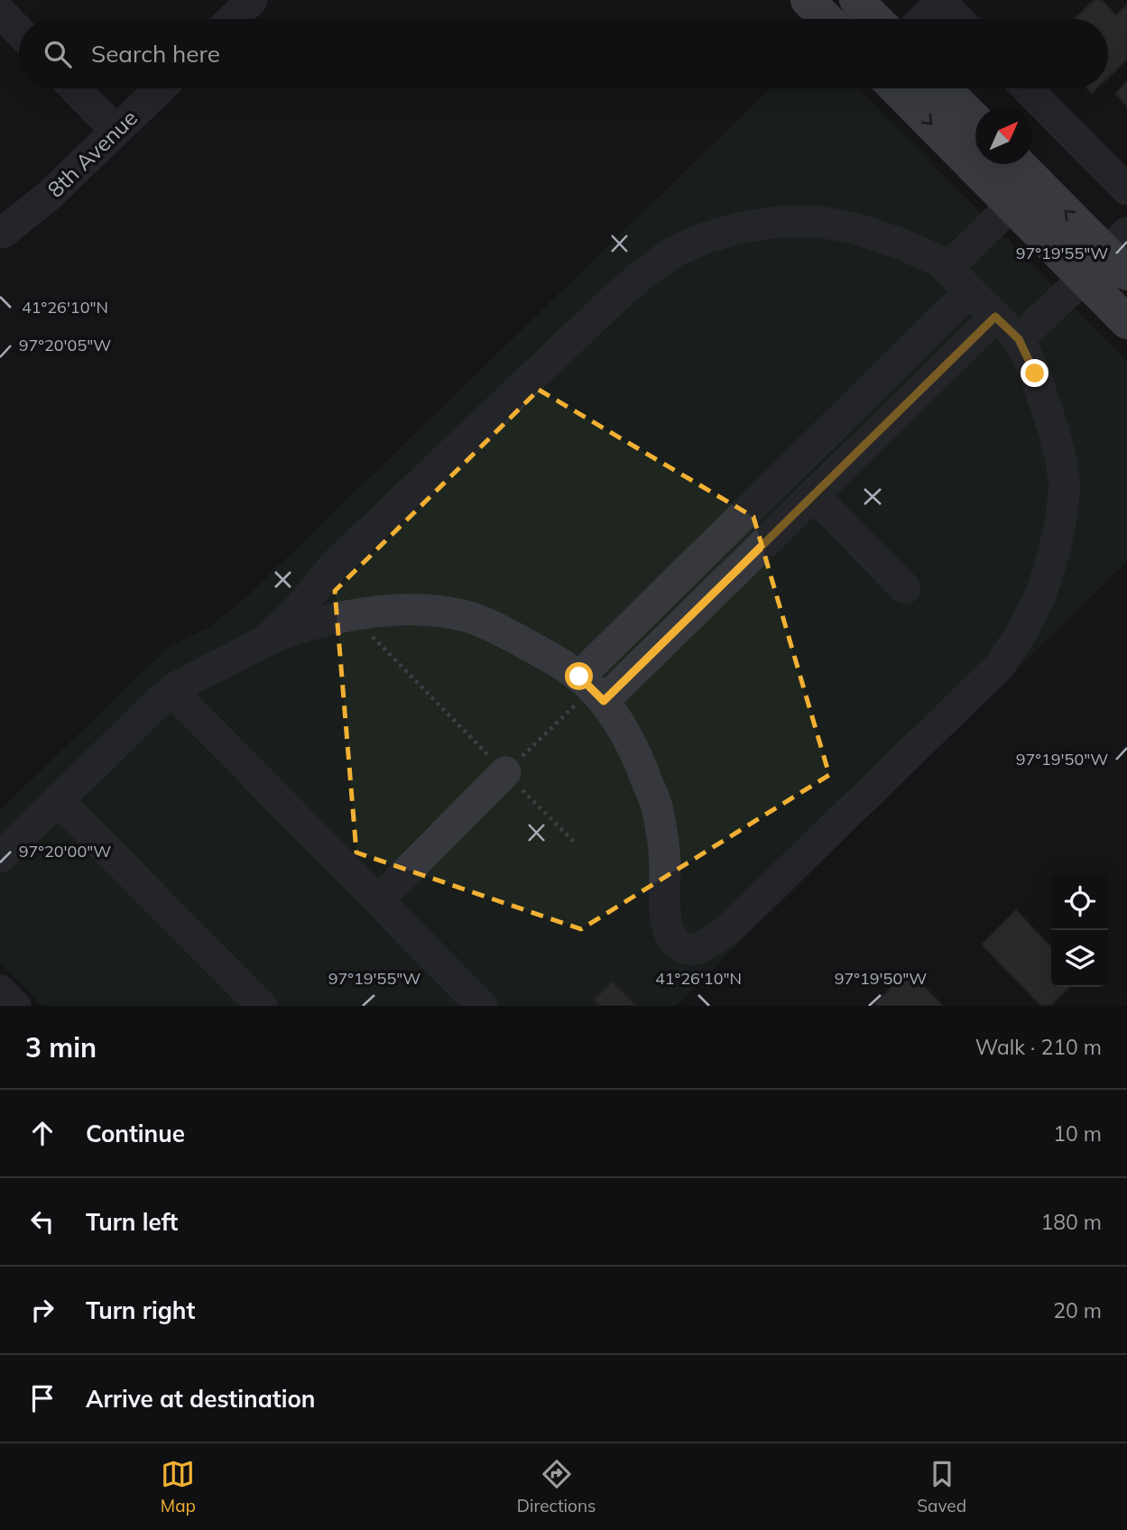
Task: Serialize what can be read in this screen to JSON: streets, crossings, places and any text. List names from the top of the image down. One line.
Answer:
{"streets":{"street":["8th Avenue"]},"north":"top right","page":{"search":"Search here","heading":["3 min","Walk · 210 m"],"list":[["Continue","10 m"],["Turn left","180 m"],["Turn right","20 m"],"Arrive at destination"],"nav":["Map","Directions","Saved"]},"coordinates":["97°19'55\"W","41°26'10\"N","97°20'05\"W","97°19'50\"W","97°20'00\"W"]}
